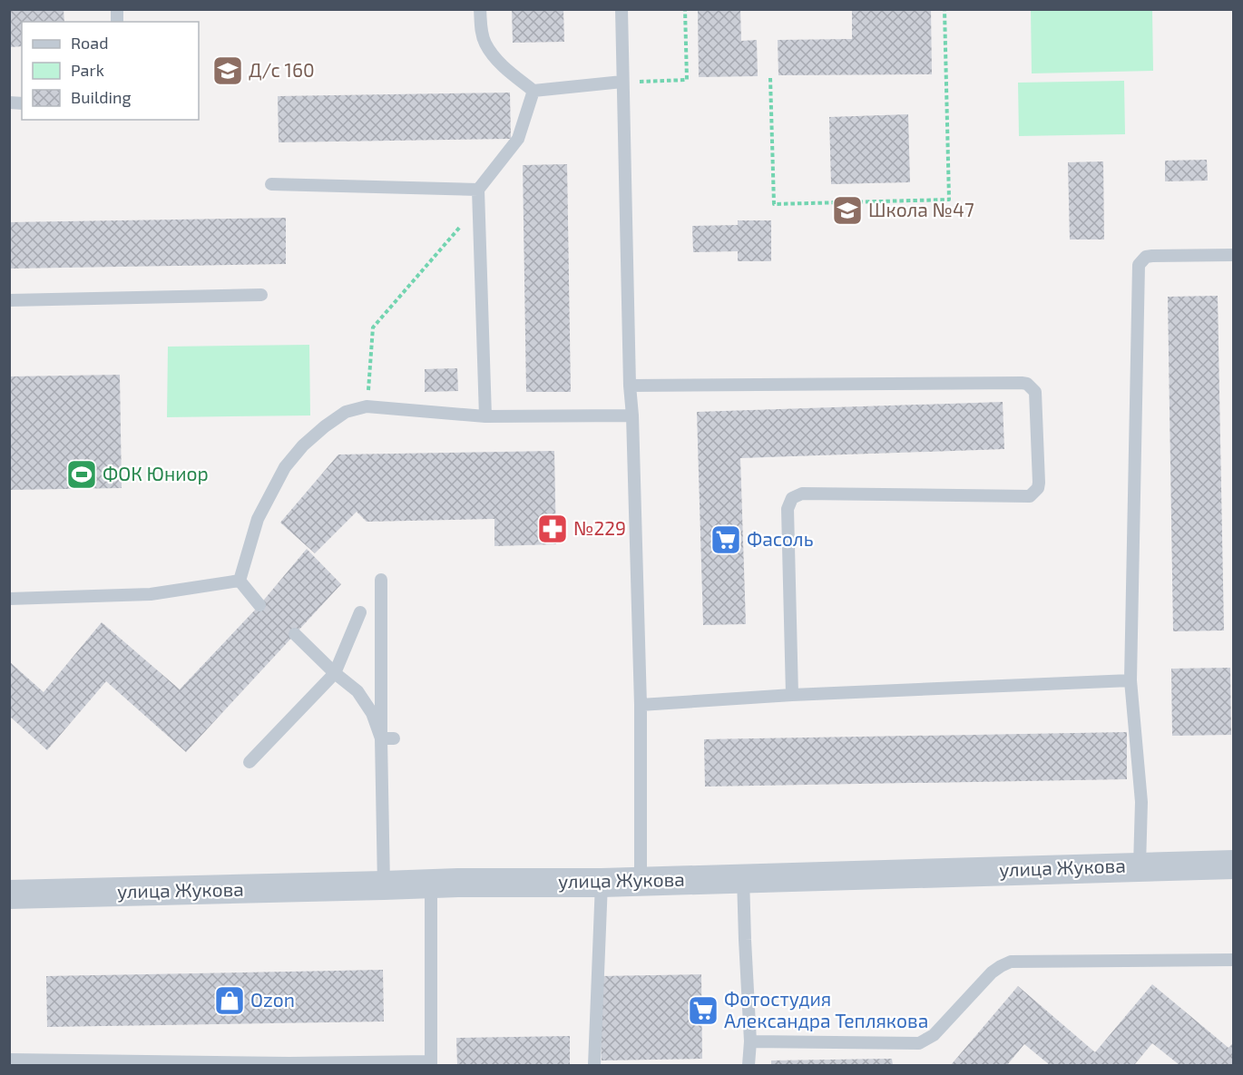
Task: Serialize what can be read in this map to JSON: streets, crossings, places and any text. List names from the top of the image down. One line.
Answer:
{"streets":{"street":["улица Жукова"]},"places":{"school or university":["Д/с 160","Школа №47"],"sports":["ФОК Юниор"],"pharmacy":["№229"],"supermarket":["Фасоль","Фотостудия Александра Теплякова"],"shop":["Ozon"]},"legend":["Road","Park","Building"]}
